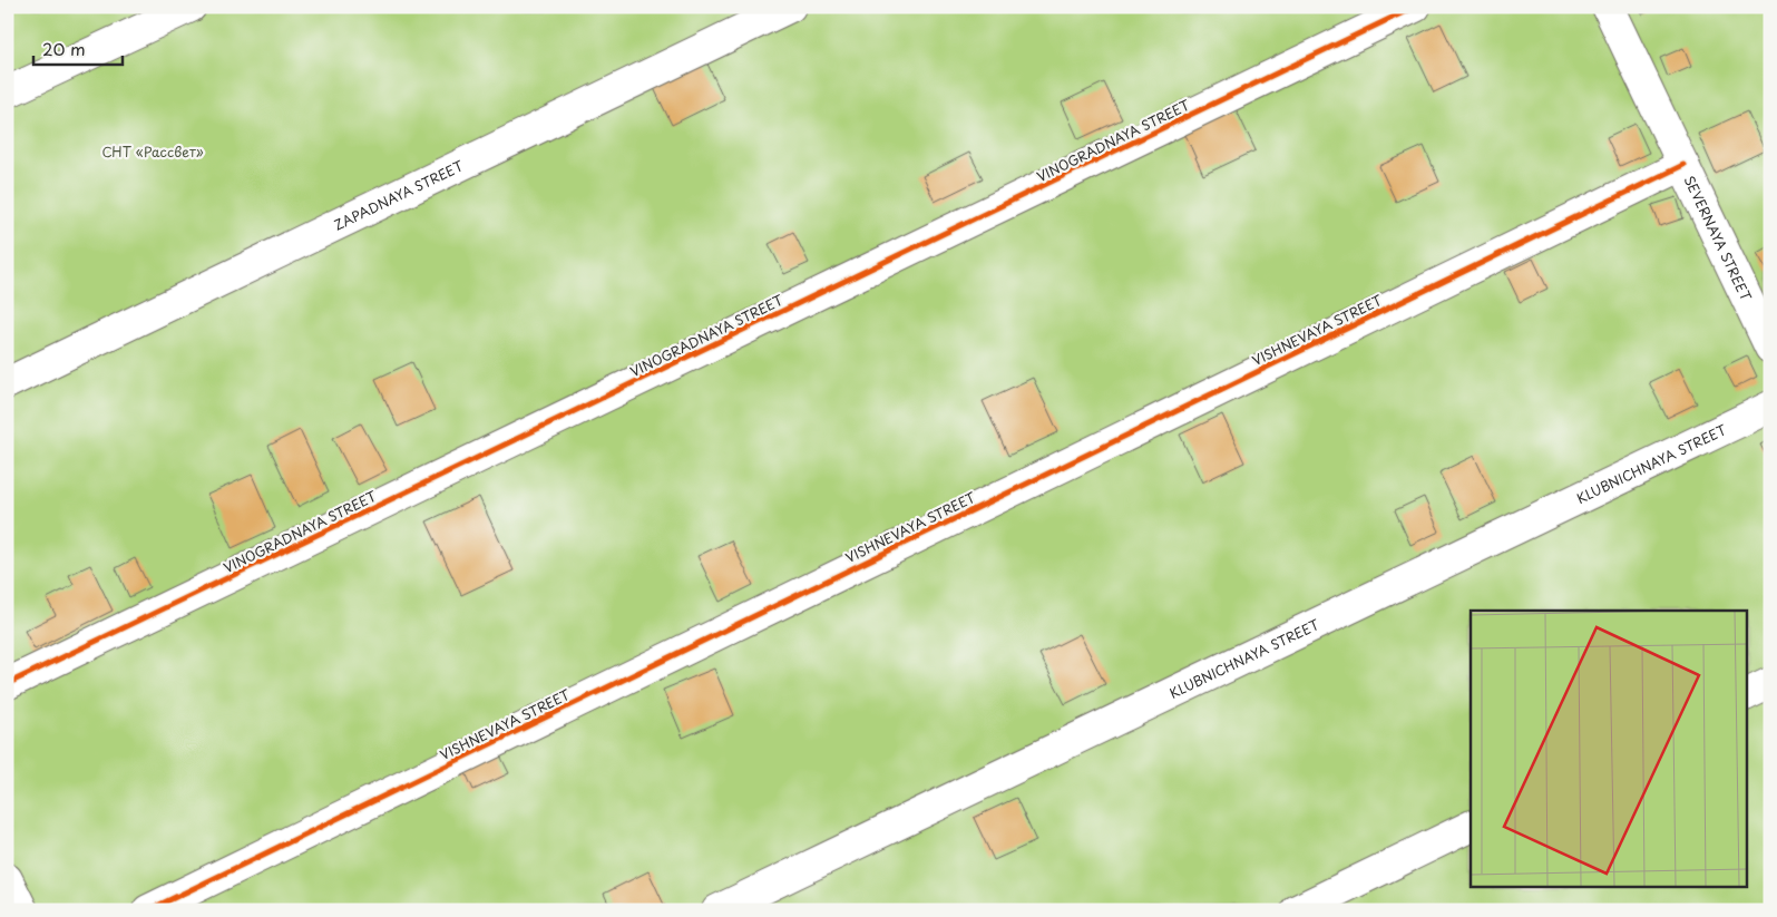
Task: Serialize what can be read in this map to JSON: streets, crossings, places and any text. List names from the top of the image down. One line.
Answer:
{"streets":{"street":["VINOGRADNAYA STREET","ZAPADNAYA STREET","SEVERNAYA STREET","VISHNEVAYA STREET","KLUBNICHNAYA STREET"]},"crossings":[["SEVERNAYA STREET","VISHNEVAYA STREET"]],"parks":["СНТ «Рассвет»"],"scale_bar":"20 m"}
